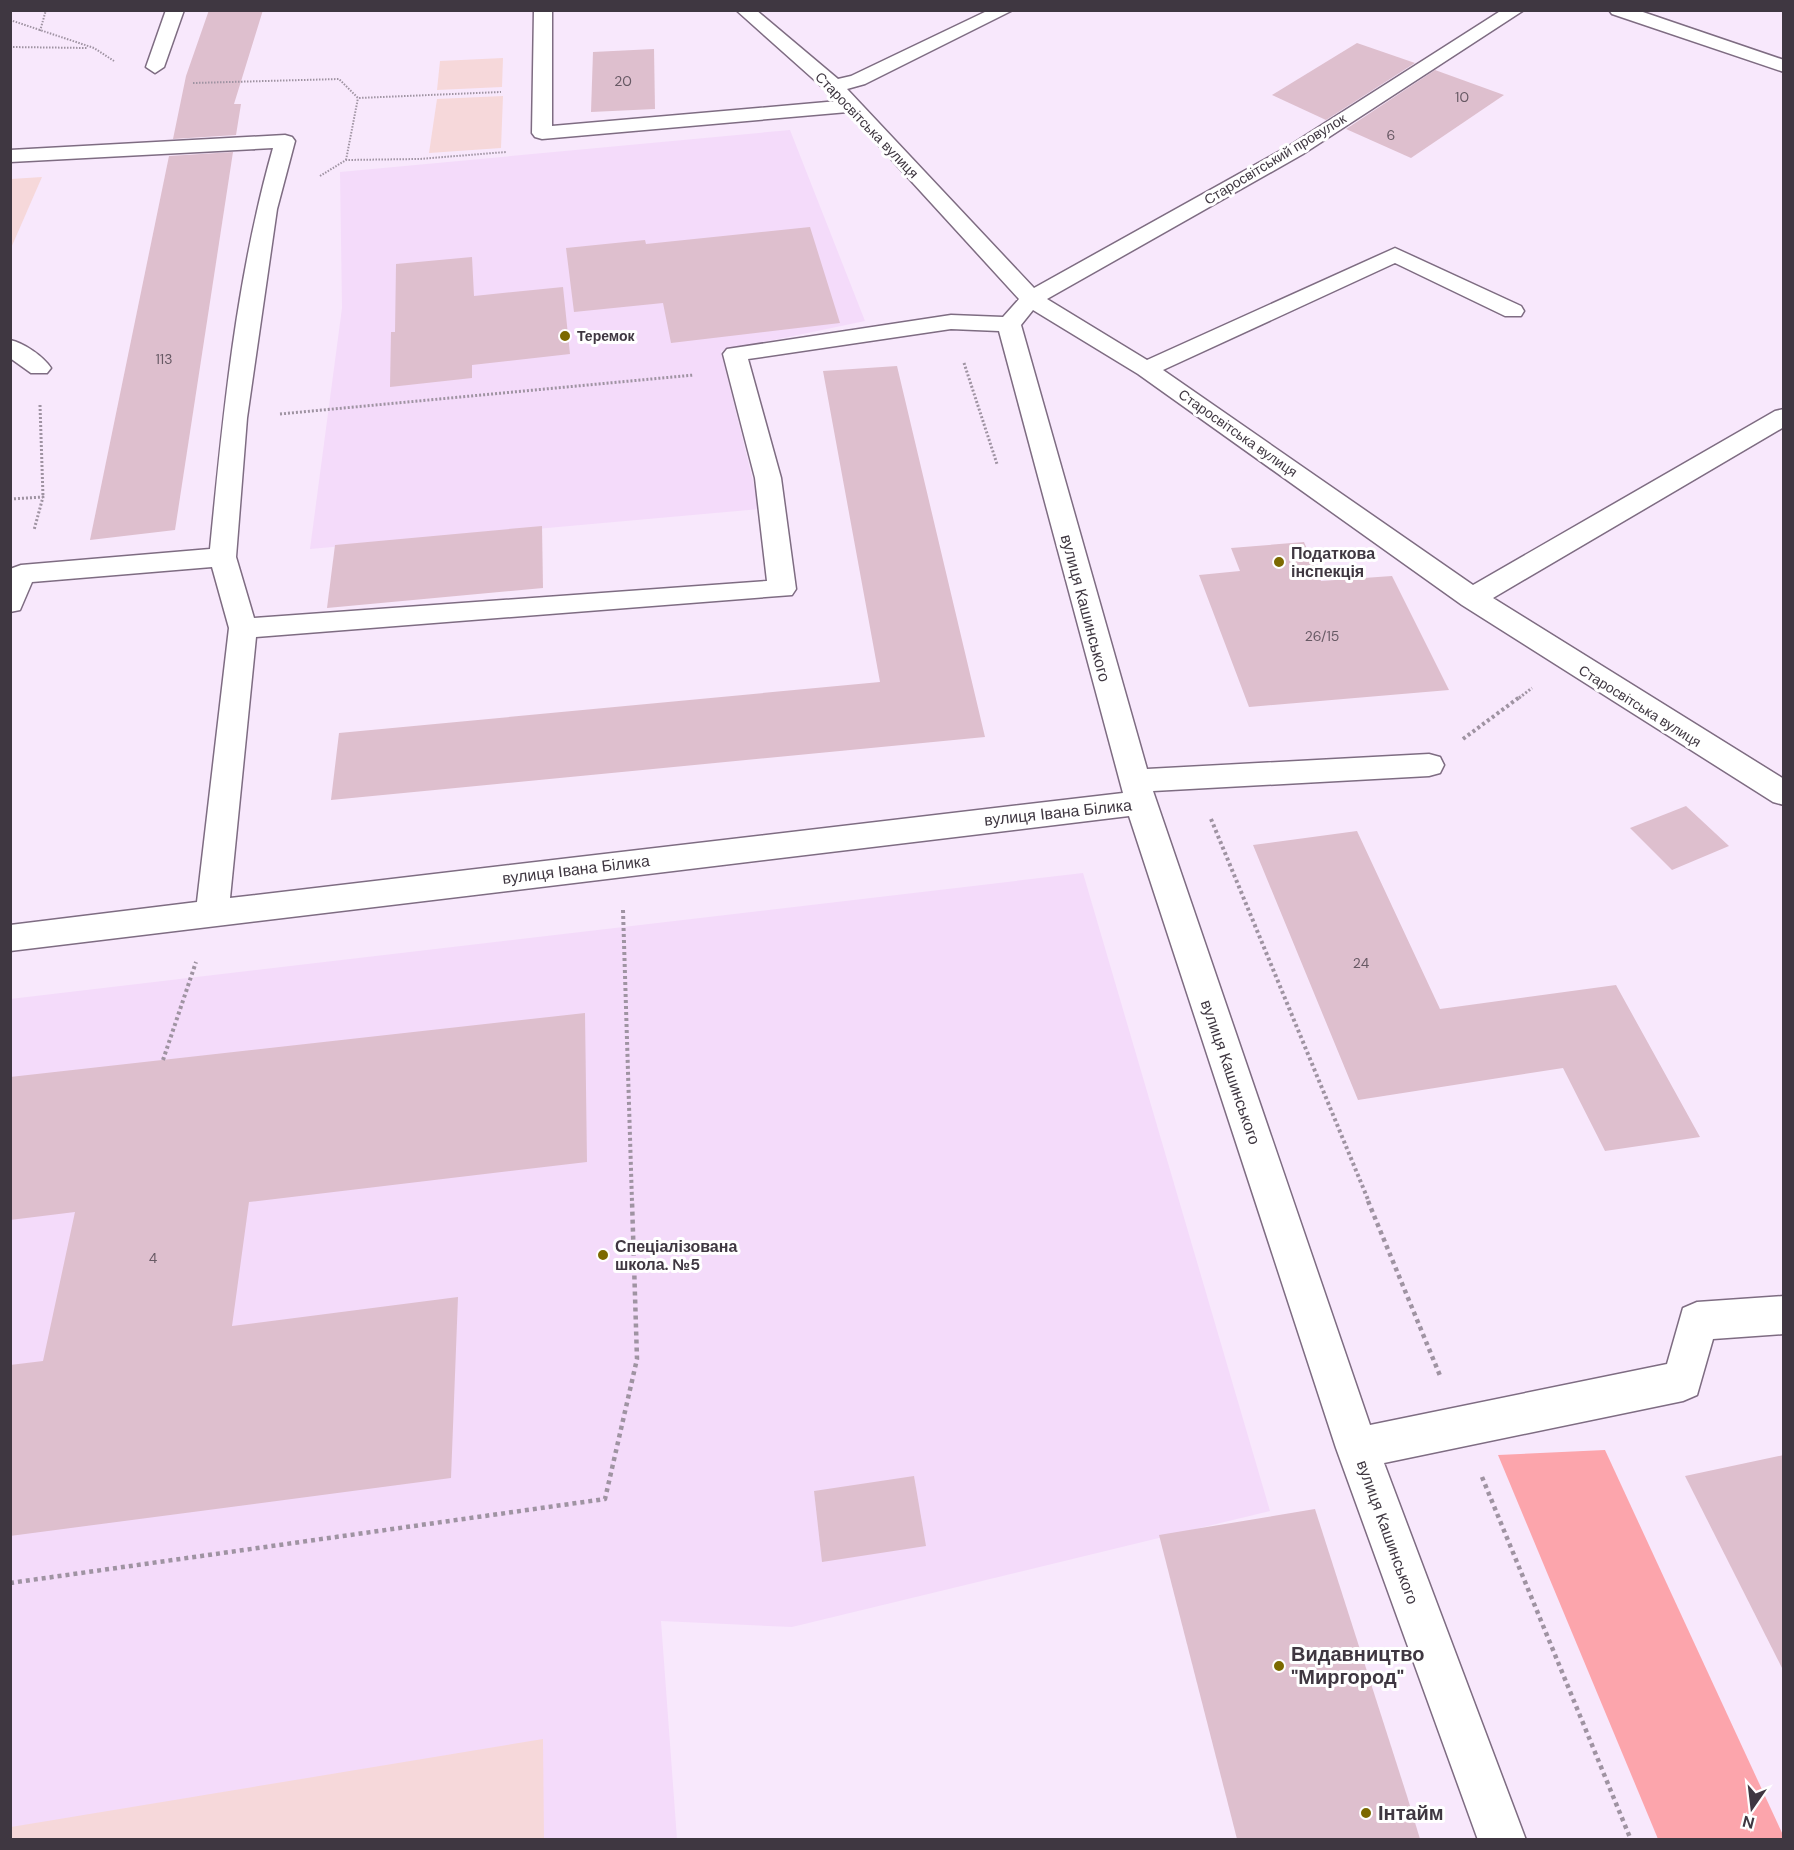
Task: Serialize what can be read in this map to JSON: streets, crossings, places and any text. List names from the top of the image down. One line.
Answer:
{"streets":{"street":["Старосвітська вулиця","Старосвітський провулок","вулиця Кашинського","вулиця Івана Білика"]},"crossings":[["Старосвітська вулиця","Старосвітський провулок"],["Старосвітська вулиця","вулиця Кашинського"],["Старосвітський провулок","вулиця Кашинського"],["вулиця Кашинського","вулиця Івана Білика"]],"places":["Теремок","Податкова інспекція","Спеціалізована школа. №5","Видавництво \"Миргород\"","Інтайм"],"house_numbers":["20","10","6","113","26/15","24","4"],"north":"bottom"}
